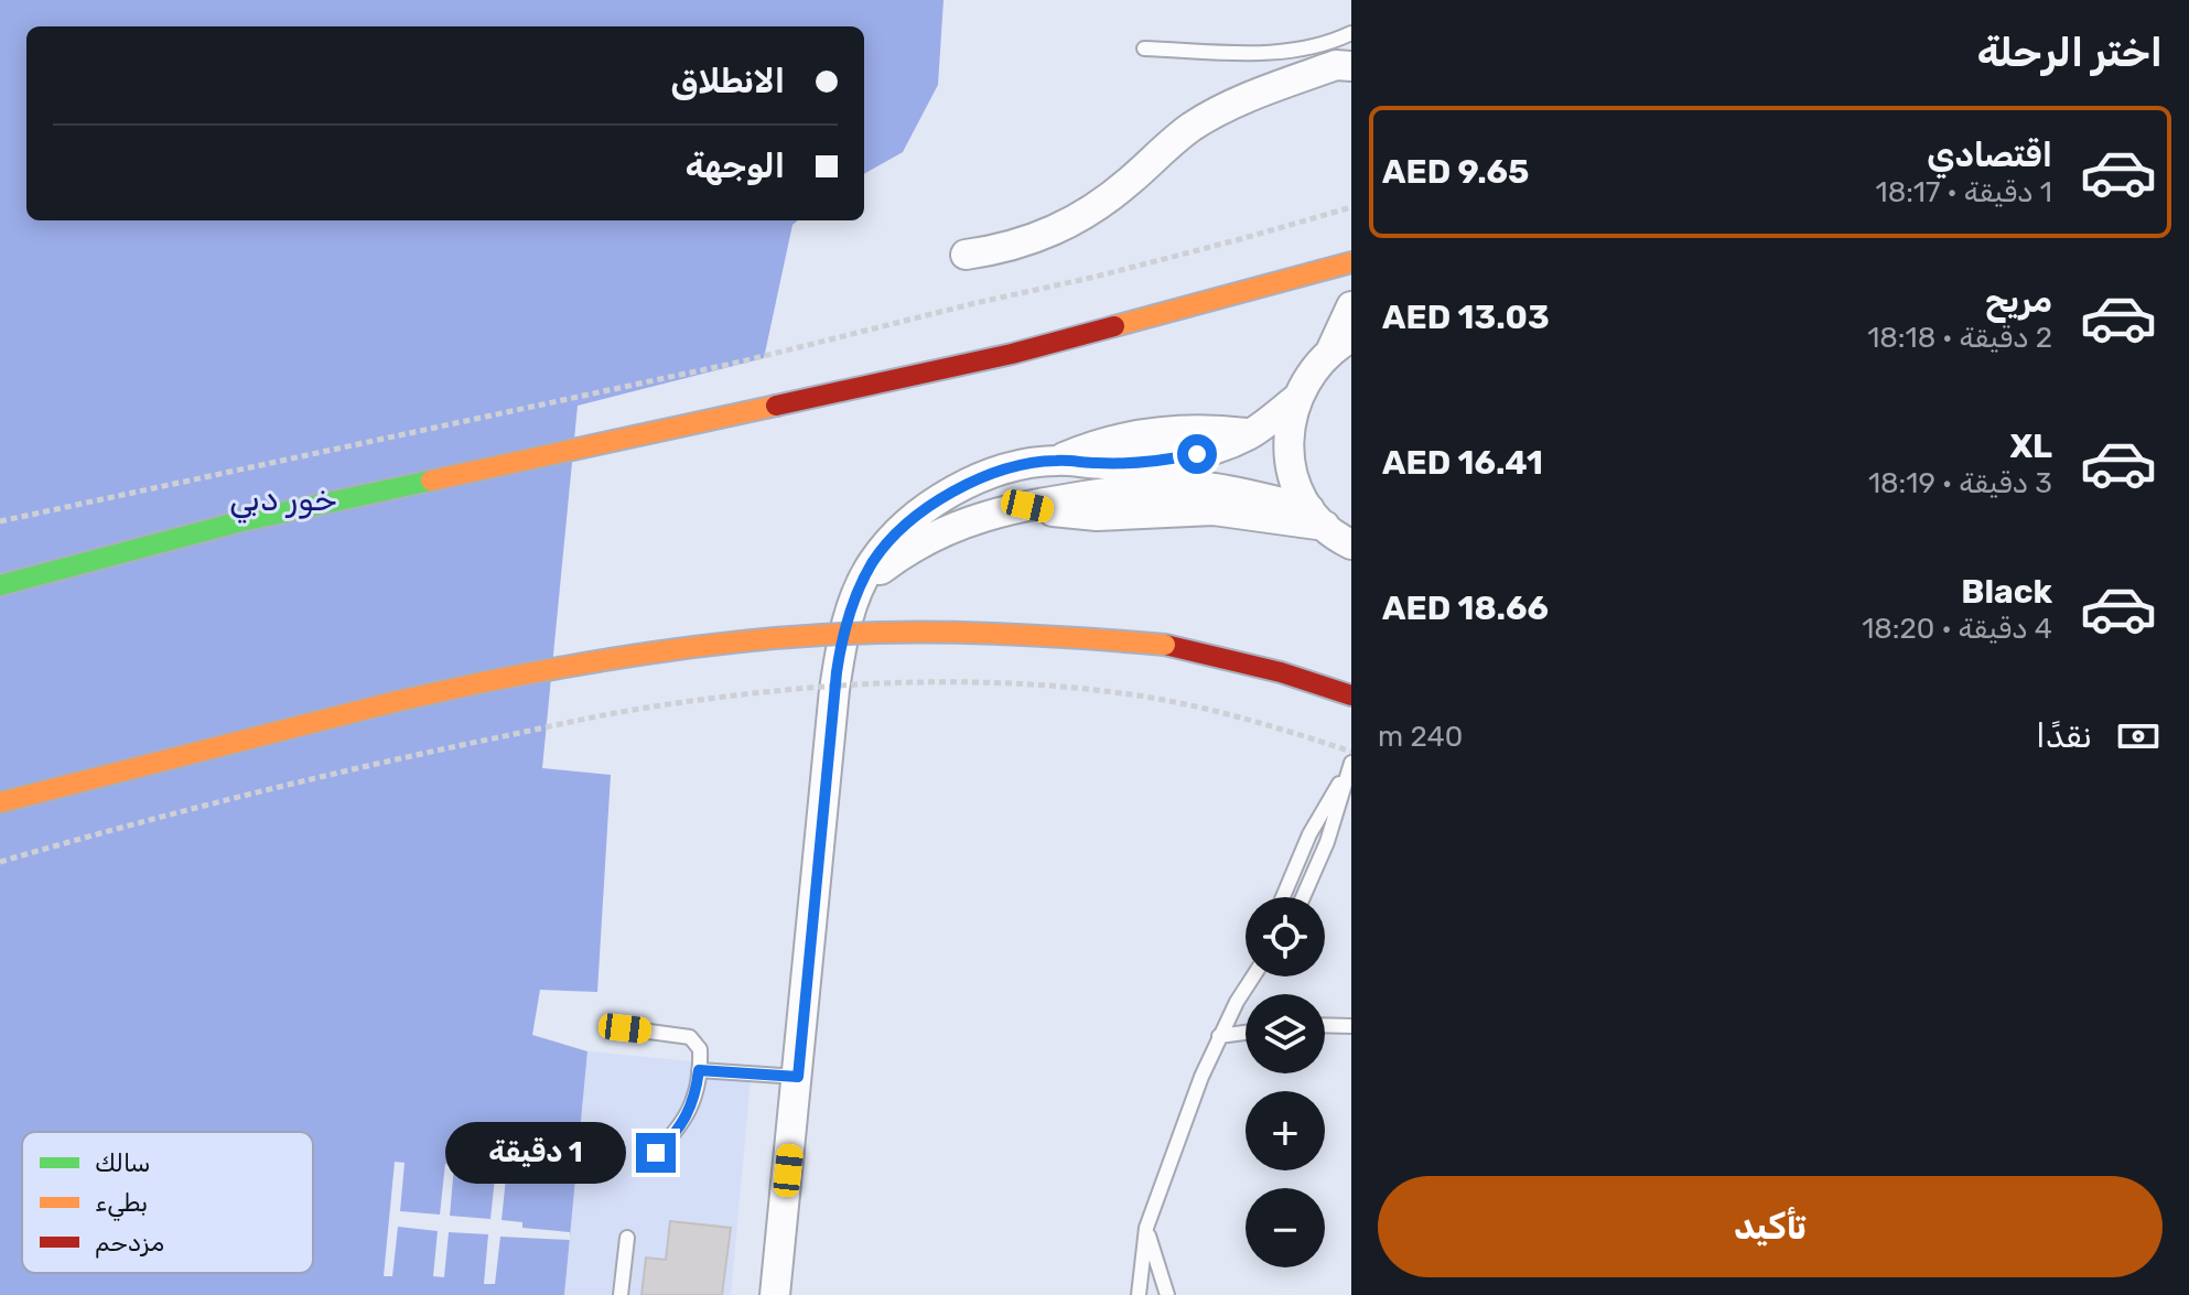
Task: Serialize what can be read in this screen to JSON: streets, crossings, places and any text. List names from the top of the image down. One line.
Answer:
{"water":["خور دبي"],"legend":["سالك","بطيء","مزدحم"],"page":{"heading":"اختر الرحلة","banner":["الانطلاق","الوجهة"],"list":[{"name":"اقتصادي","note":"1 دقيقة · 18:17","value":"AED 9.65"},{"name":"مريح","note":"2 دقيقة · 18:18","value":"AED 13.03"},{"name":"XL","note":"3 دقيقة · 18:19","value":"AED 16.41"},{"name":"Black","note":"4 دقيقة · 18:20","value":"AED 18.66"}],"pay":["نقدًا","240 m"],"map_buttons":["+","−"],"bubble":"1 دقيقة","buttons":"تأكيد"}}
